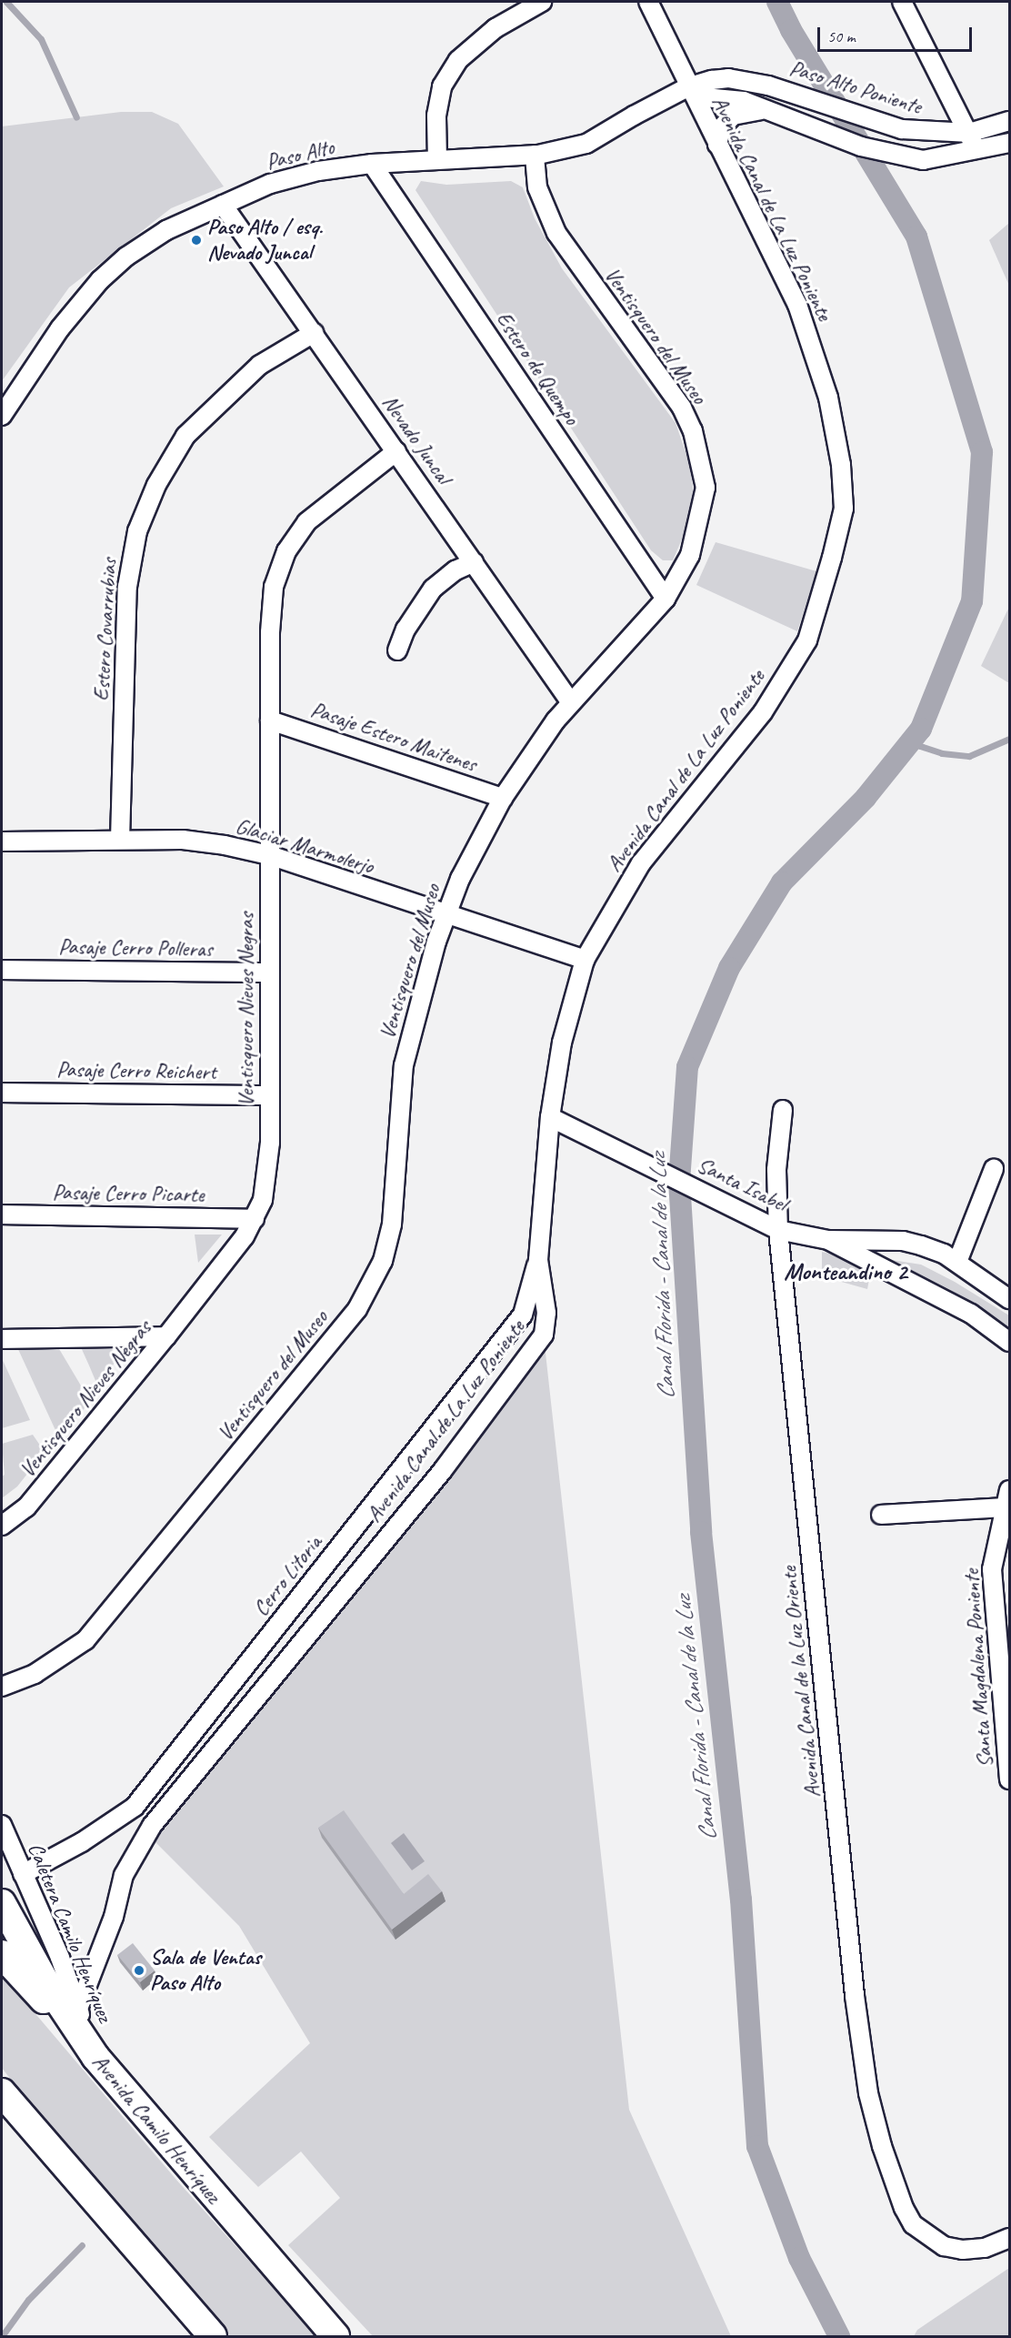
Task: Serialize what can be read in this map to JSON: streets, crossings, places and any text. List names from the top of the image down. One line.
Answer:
{"streets":{"main road":["Avenida Camilo Henríquez"],"street":["Paso Alto Poniente","Paso Alto","Avenida Canal de La Luz Poniente","Ventisquero del Museo","Estero de Quempo","Nevado Juncal","Estero Covarrubias","Pasaje Estero Maitenes","Glaciar Marmolerjo","Pasaje Cerro Polleras","Ventisquero Nieves Negras","Pasaje Cerro Reichert","Santa Isabel","Pasaje Cerro Picarte","Cerro Litoria","Santa Magdalena Poniente","Avenida Canal de la Luz Oriente","Caletera Camilo Henríquez"]},"crossings":[["Paso Alto Poniente","Paso Alto"],["Paso Alto Poniente","Avenida Canal de La Luz Poniente"],["Paso Alto","Avenida Canal de La Luz Poniente"],["Paso Alto","Ventisquero del Museo"],["Paso Alto","Estero de Quempo"],["Paso Alto","Nevado Juncal"],["Avenida Canal de La Luz Poniente","Glaciar Marmolerjo"],["Avenida Canal de La Luz Poniente","Santa Isabel"],["Avenida Canal de La Luz Poniente","Cerro Litoria"],["Avenida Canal de La Luz Poniente","Caletera Camilo Henríquez"],["Avenida Canal de La Luz Poniente","Avenida Camilo Henríquez"],["Ventisquero del Museo","Estero de Quempo"],["Ventisquero del Museo","Nevado Juncal"],["Ventisquero del Museo","Pasaje Estero Maitenes"],["Ventisquero del Museo","Glaciar Marmolerjo"],["Nevado Juncal","Estero Covarrubias"],["Nevado Juncal","Ventisquero Nieves Negras"],["Estero Covarrubias","Glaciar Marmolerjo"],["Pasaje Estero Maitenes","Ventisquero Nieves Negras"],["Glaciar Marmolerjo","Ventisquero Nieves Negras"],["Pasaje Cerro Polleras","Ventisquero Nieves Negras"],["Ventisquero Nieves Negras","Pasaje Cerro Reichert"],["Ventisquero Nieves Negras","Pasaje Cerro Picarte"],["Santa Isabel","Avenida Canal de la Luz Oriente"],["Cerro Litoria","Caletera Camilo Henríquez"],["Caletera Camilo Henríquez","Avenida Camilo Henríquez"]],"districts":["Monteandino 2"],"water":["Canal Florida - Canal de la Luz"],"places":["Paso Alto / esq. Nevado Juncal","Sala de Ventas Paso Alto"],"scale_bar":"50 m"}
